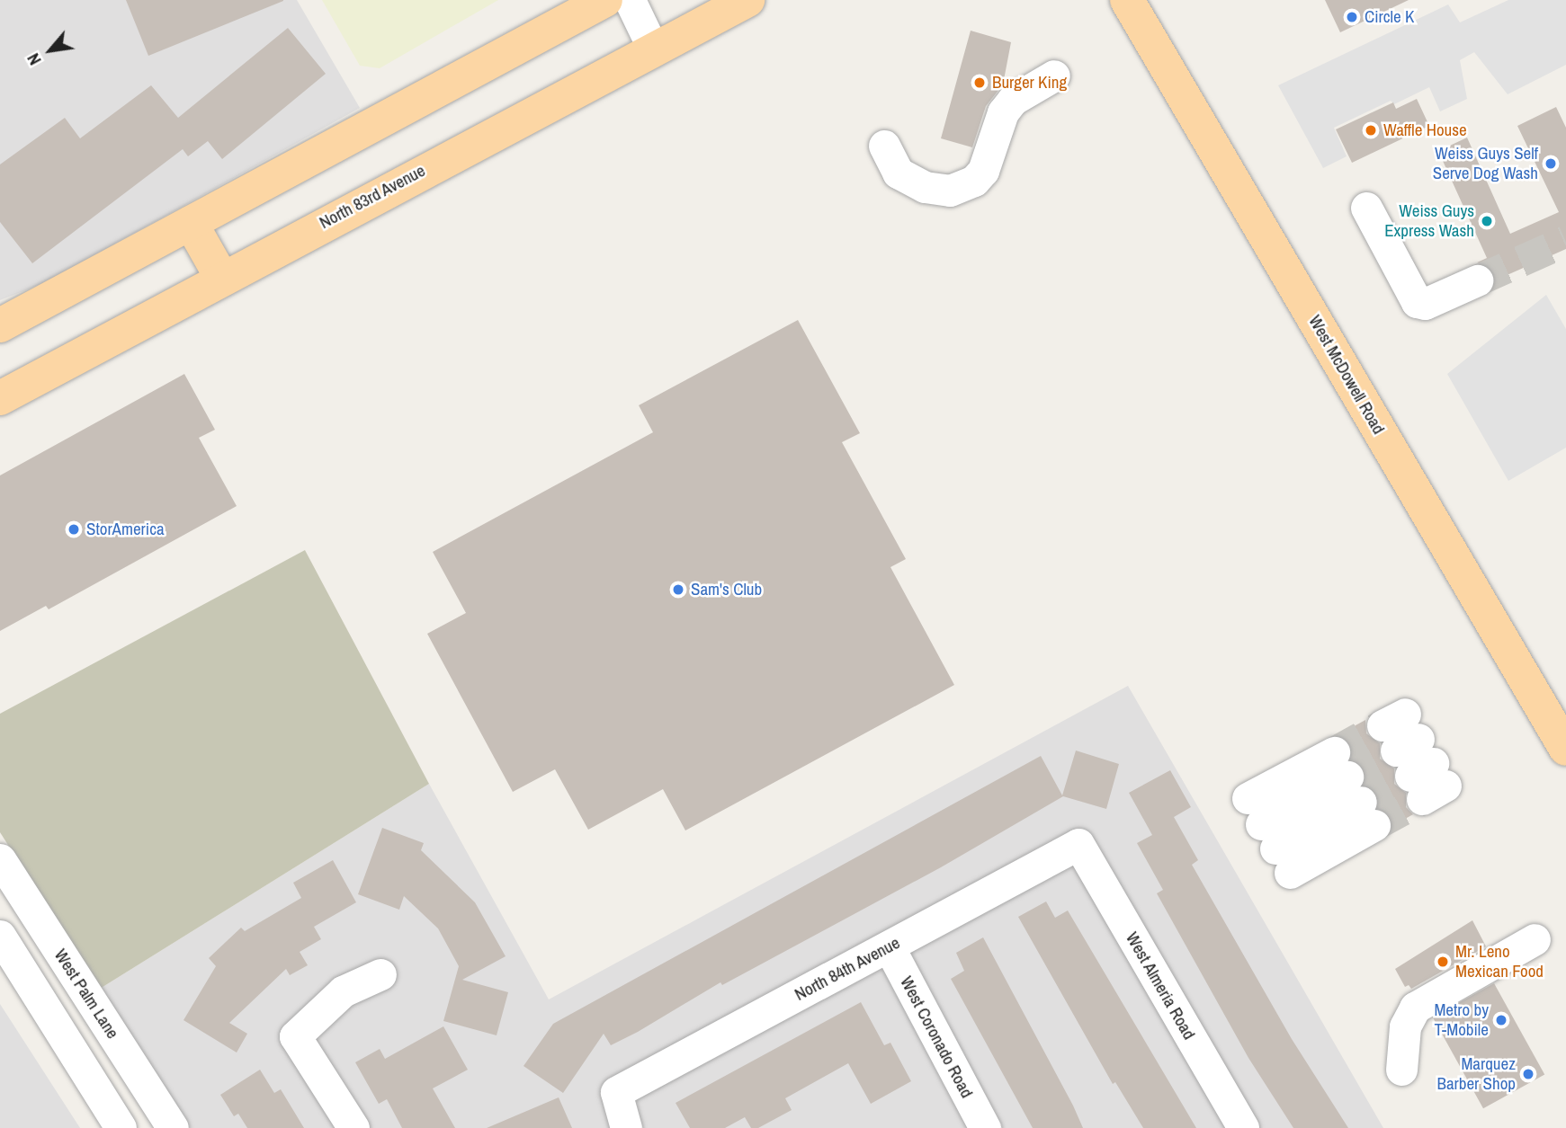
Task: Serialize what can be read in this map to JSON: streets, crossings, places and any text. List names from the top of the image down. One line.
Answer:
{"streets":{"main road":["North 83rd Avenue","West McDowell Road"],"street":["North 84th Avenue","West Almeria Road","West Palm Lane","West Coronado Road"]},"crossings":[["North 84th Avenue","West Almeria Road"],["North 84th Avenue","West Coronado Road"]],"places":["Circle K","Burger King","Waffle House","Weiss Guys Self Serve Dog Wash","Weiss Guys Express Wash","StorAmerica","Sam's Club","Mr. Leno Mexican Food","Metro by T-Mobile","Marquez Barber Shop"],"north":"bottom left"}
